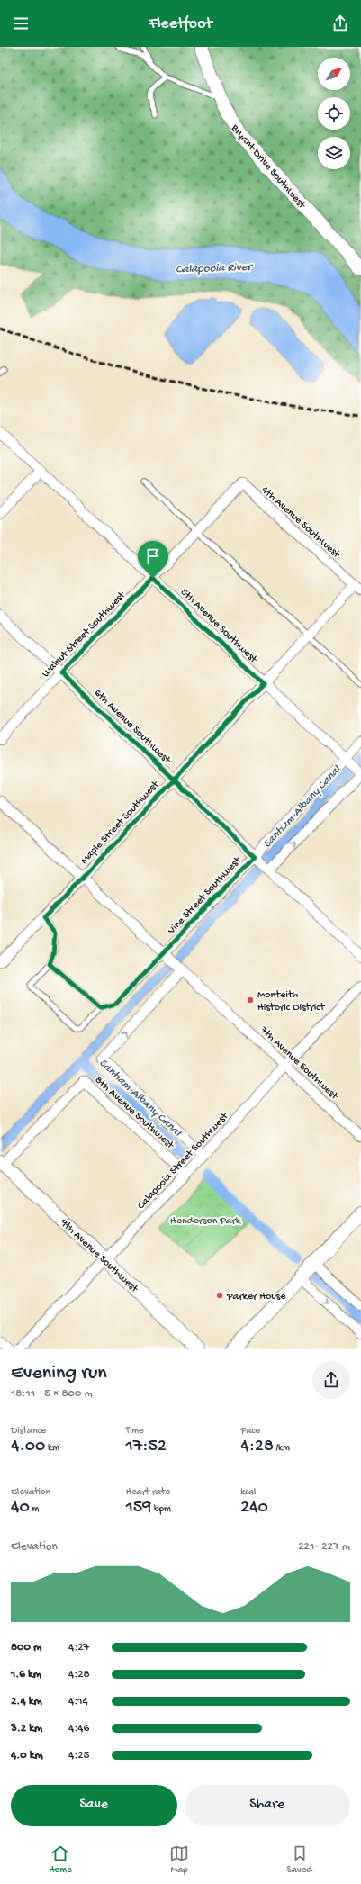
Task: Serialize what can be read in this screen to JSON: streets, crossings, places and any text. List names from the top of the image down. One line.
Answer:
{"streets":{"street":["Bryant Drive Southwest","4th Avenue Southwest","5th Avenue Southwest","Walnut Street Southwest","6th Avenue Southwest","Maple Street Southwest","Vine Street Southwest","7th Avenue Southwest","8th Avenue Southwest","Calapooia Street Southwest","9th Avenue Southwest"]},"crossings":[["4th Avenue Southwest","Walnut Street Southwest"],["4th Avenue Southwest","Maple Street Southwest"],["5th Avenue Southwest","Walnut Street Southwest"],["5th Avenue Southwest","Maple Street Southwest"],["5th Avenue Southwest","Vine Street Southwest"],["Walnut Street Southwest","6th Avenue Southwest"],["6th Avenue Southwest","Maple Street Southwest"],["6th Avenue Southwest","Vine Street Southwest"],["Maple Street Southwest","7th Avenue Southwest"],["Vine Street Southwest","7th Avenue Southwest"],["7th Avenue Southwest","8th Avenue Southwest"],["7th Avenue Southwest","Calapooia Street Southwest"],["8th Avenue Southwest","Calapooia Street Southwest"],["8th Avenue Southwest","9th Avenue Southwest"],["Calapooia Street Southwest","9th Avenue Southwest"]],"water":["Calapooia River","Santiam-Albany Canal"],"parks":["Henderson Park"],"places":["Monteith Historic District","Parker House"],"north":"top right","page":{"header":"Fleetfoot","heading":["Evening run","18:11 · 5 × 800 m"],"stats":[["Distance","4.00 km"],["Time","17:52"],["Pace","4:28 /km"],["Elevation","40 m"],["Heart rate","159 bpm"],["kcal","240"]],"chart":["Elevation","221–227 m"],"list":[{"name":"800 m","note":"4:27"},{"name":"1.6 km","note":"4:28"},{"name":"2.4 km","note":"4:14"},{"name":"3.2 km","note":"4:46"},{"name":"4.0 km","note":"4:25"}],"buttons":["Save","Share"],"tabs":["Home","Map","Saved"]}}
